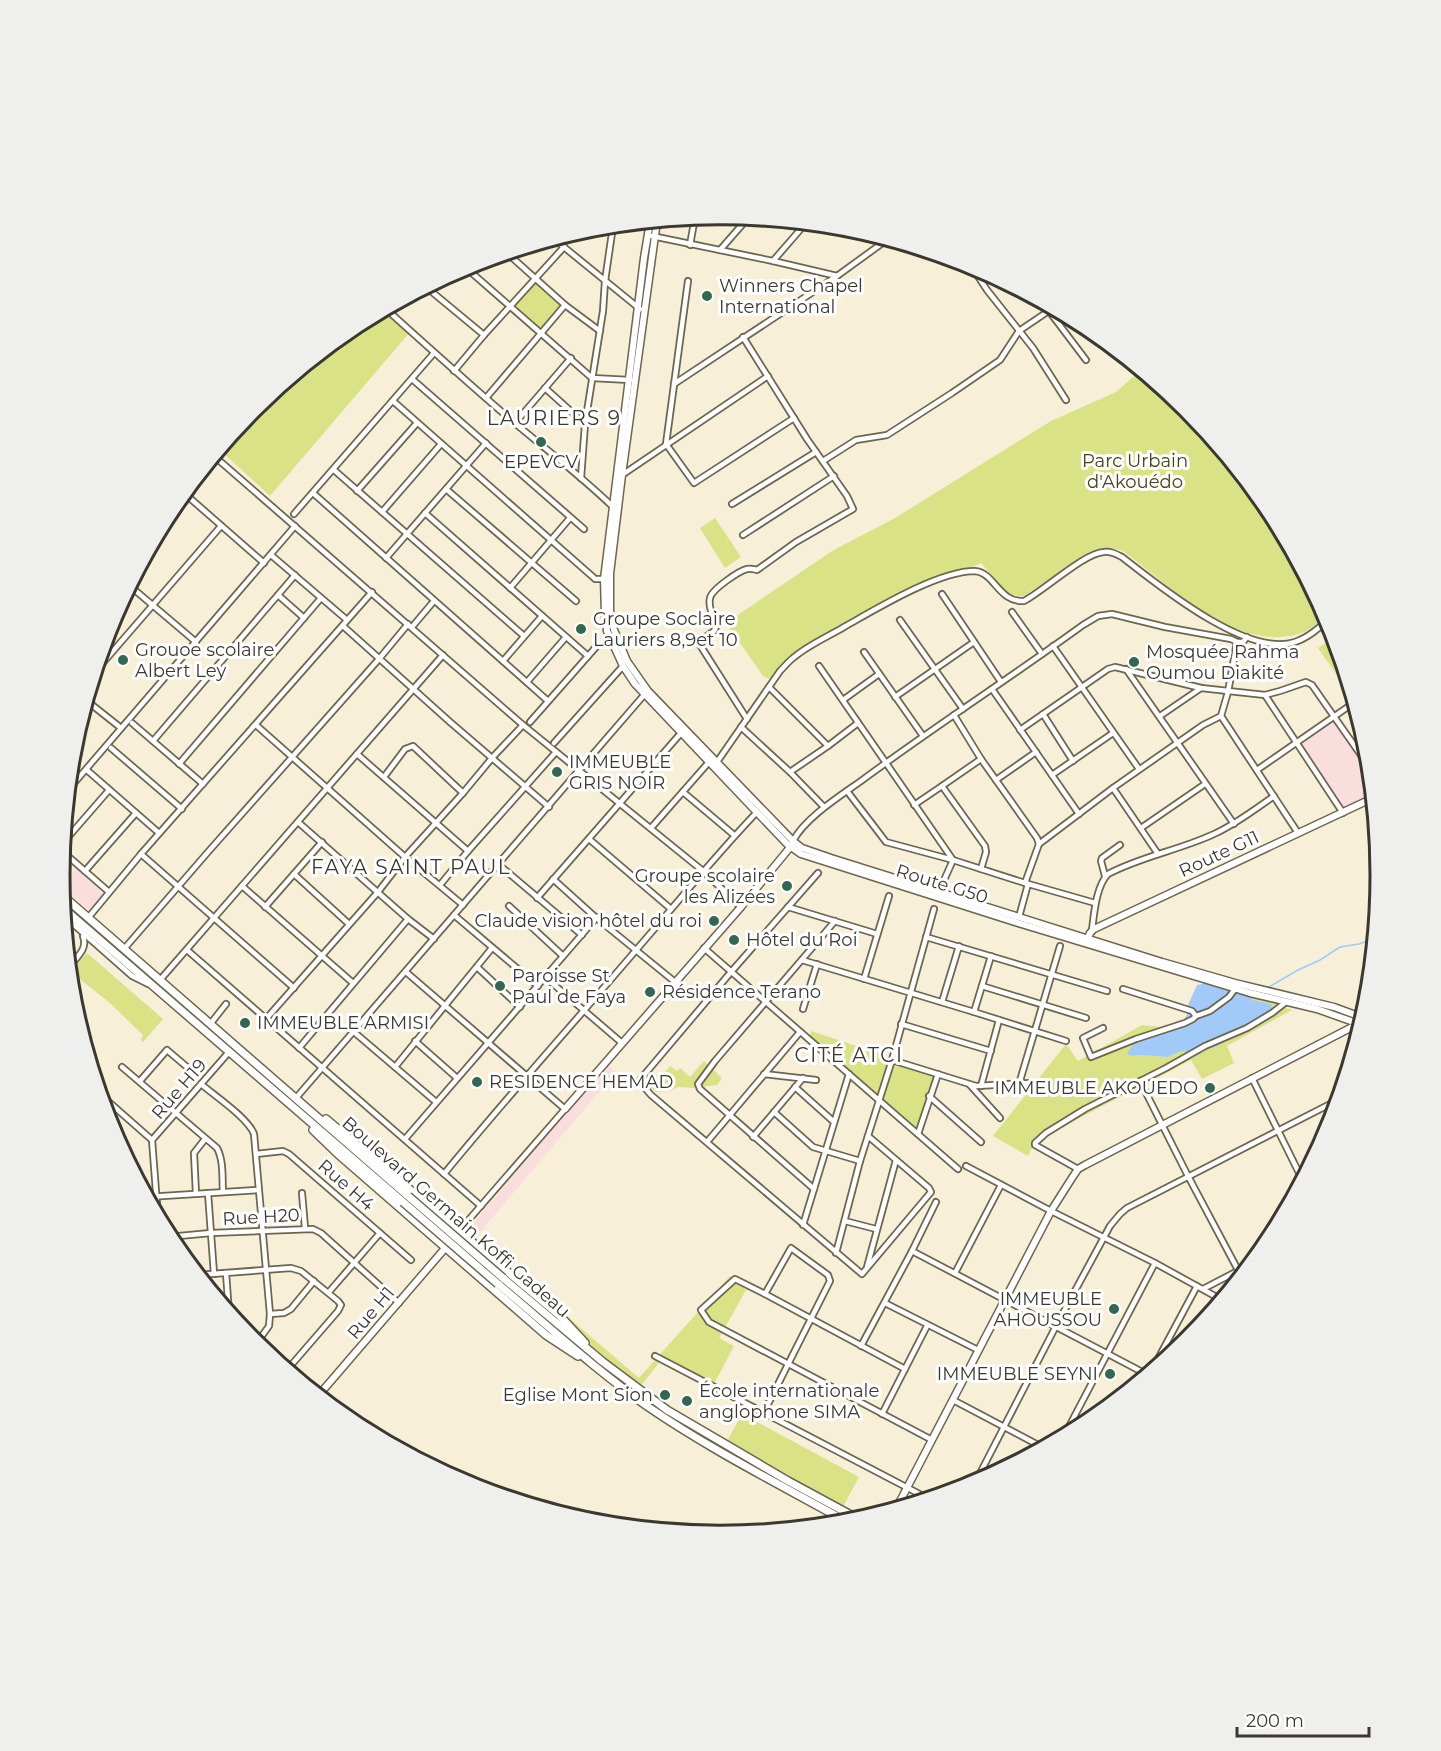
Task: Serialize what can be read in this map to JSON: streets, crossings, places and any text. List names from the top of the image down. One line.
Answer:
{"streets":{"main road":["Boulevard Germain Koffi Gadeau"],"street":["Route G11","Route G50","Rue H19","Rue H4","Rue H20","Rue H1"]},"crossings":[["Rue H19","Boulevard Germain Koffi Gadeau"],["Rue H20","Rue H1"]],"districts":["LAURIERS 9","FAYA SAINT PAUL","CITÉ ATCI"],"parks":["Parc Urbain d'Akouédo"],"places":["Winners Chapel International","EPEVCV","Groupe Soclaire Lauriers 8,9et 10","Grouoe scolaire Albert Ley","Mosquée Rahma Oumou Diakité","IMMEUBLE GRIS NOIR","Groupe scolaire les Alizées","Claude vision hôtel du roi","Hôtel du Roi","Paroisse St Paul de Faya","Résidence Terano","IMMEUBLE ARMISI","RESIDENCE HEMAD","IMMEUBLE AKOUEDO","IMMEUBLE AHOUSSOU","IMMEUBLE SEYNI","Eglise Mont Sion","École internationale anglophone SIMA"],"scale_bar":"200 m"}
